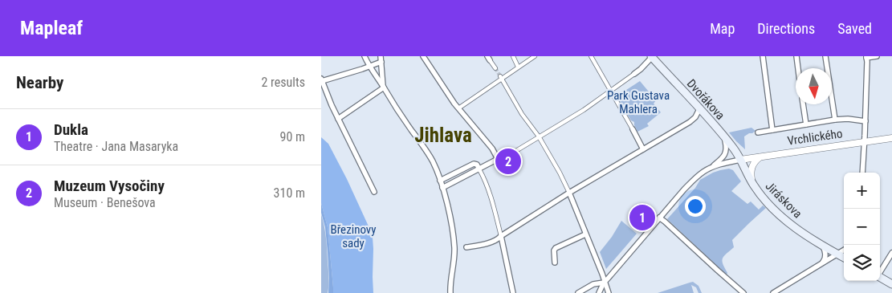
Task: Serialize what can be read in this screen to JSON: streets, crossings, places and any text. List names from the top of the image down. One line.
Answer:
{"streets":{"main road":["Dvořákova","Jiráskova"],"street":["Vrchlického"]},"crossings":[["Dvořákova","Vrchlického"],["Dvořákova","Jiráskova"],["Vrchlického","Jiráskova"]],"districts":["Jihlava"],"parks":["Park Gustava Mahlera","Březinovy sady"],"north":"bottom","page":{"header":"Mapleaf","nav":["Map","Directions","Saved"],"heading":["Nearby","2 results"],"list":[{"mark":"1","name":"Dukla","note":"Theatre · Jana Masaryka","value":"90 m"},{"mark":"2","name":"Muzeum Vysočiny","note":"Museum · Benešova","value":"310 m"}],"pins":["2","1"],"map_buttons":["+","−"]}}
